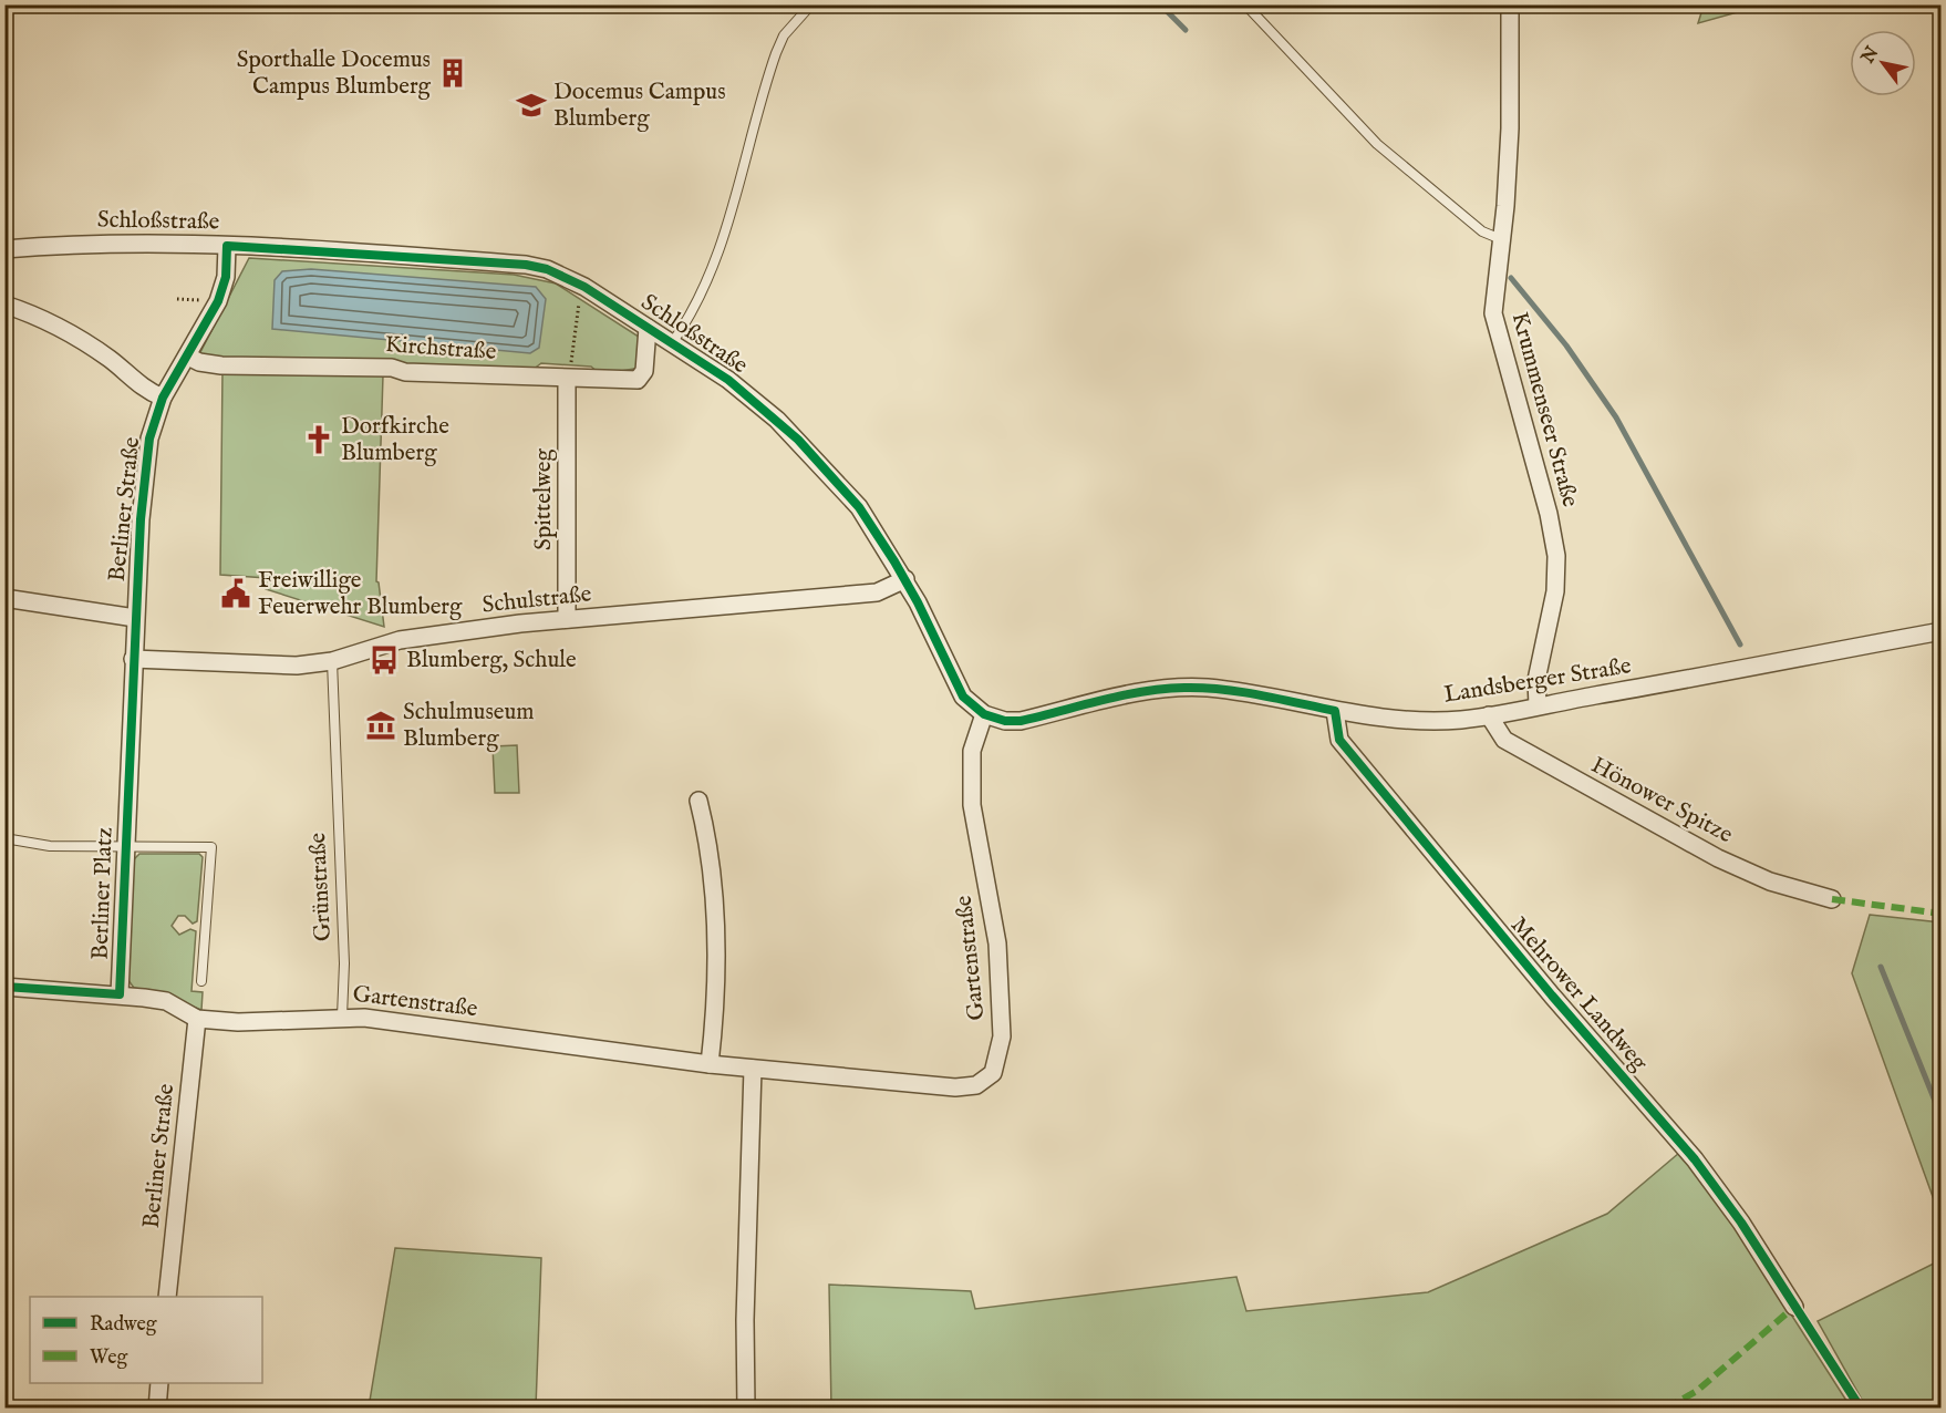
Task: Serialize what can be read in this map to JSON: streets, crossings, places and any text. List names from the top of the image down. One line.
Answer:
{"streets":{"street":["Schloßstraße","Kirchstraße","Krummenseer Straße","Spittelweg","Berliner Straße","Schulstraße","Landsberger Straße","Hönower Spitze","Berliner Platz","Gartenstraße","Mehrower Landweg"],"lane":["Grünstraße"]},"crossings":[["Schloßstraße","Kirchstraße"],["Schloßstraße","Berliner Straße"],["Schloßstraße","Schulstraße"],["Schloßstraße","Landsberger Straße"],["Schloßstraße","Gartenstraße"],["Kirchstraße","Spittelweg"],["Kirchstraße","Berliner Straße"],["Krummenseer Straße","Landsberger Straße"],["Spittelweg","Schulstraße"],["Berliner Straße","Schulstraße"],["Berliner Straße","Berliner Platz"],["Berliner Straße","Gartenstraße"],["Schulstraße","Grünstraße"],["Landsberger Straße","Hönower Spitze"],["Landsberger Straße","Gartenstraße"],["Landsberger Straße","Mehrower Landweg"],["Grünstraße","Gartenstraße"],["Berliner Platz","Gartenstraße"]],"places":{"building":["Sporthalle Docemus Campus Blumberg"],"school or university":["Docemus Campus Blumberg"],"church":["Dorfkirche Blumberg"],"public building":["Freiwillige Feuerwehr Blumberg"],"bus stop":["Blumberg, Schule"],"museum":["Schulmuseum Blumberg"]},"legend":["Radweg","Weg"],"north":"top left"}
